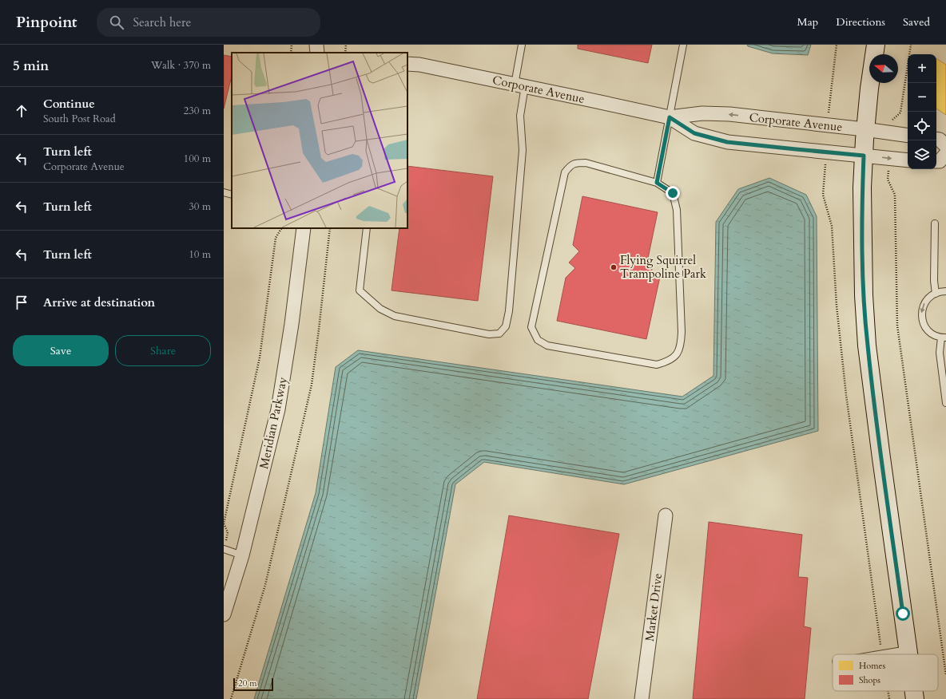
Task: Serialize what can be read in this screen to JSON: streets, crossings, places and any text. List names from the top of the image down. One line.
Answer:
{"streets":{"street":["Corporate Avenue","Meridian Parkway","Market Drive"]},"places":["Flying Squirrel Trampoline Park"],"legend":["Homes","Shops"],"scale_bar":"20 m","north":"left","page":{"header":"Pinpoint","search":"Search here","nav":["Map","Directions","Saved"],"heading":["5 min","Walk · 370 m"],"map_buttons":["+","−"],"list":[["Continue","South Post Road","230 m"],["Turn left","Corporate Avenue","100 m"],["Turn left","30 m"],["Turn left","10 m"],"Arrive at destination"],"buttons":["Save","Share"],"scale":"20 m"}}
